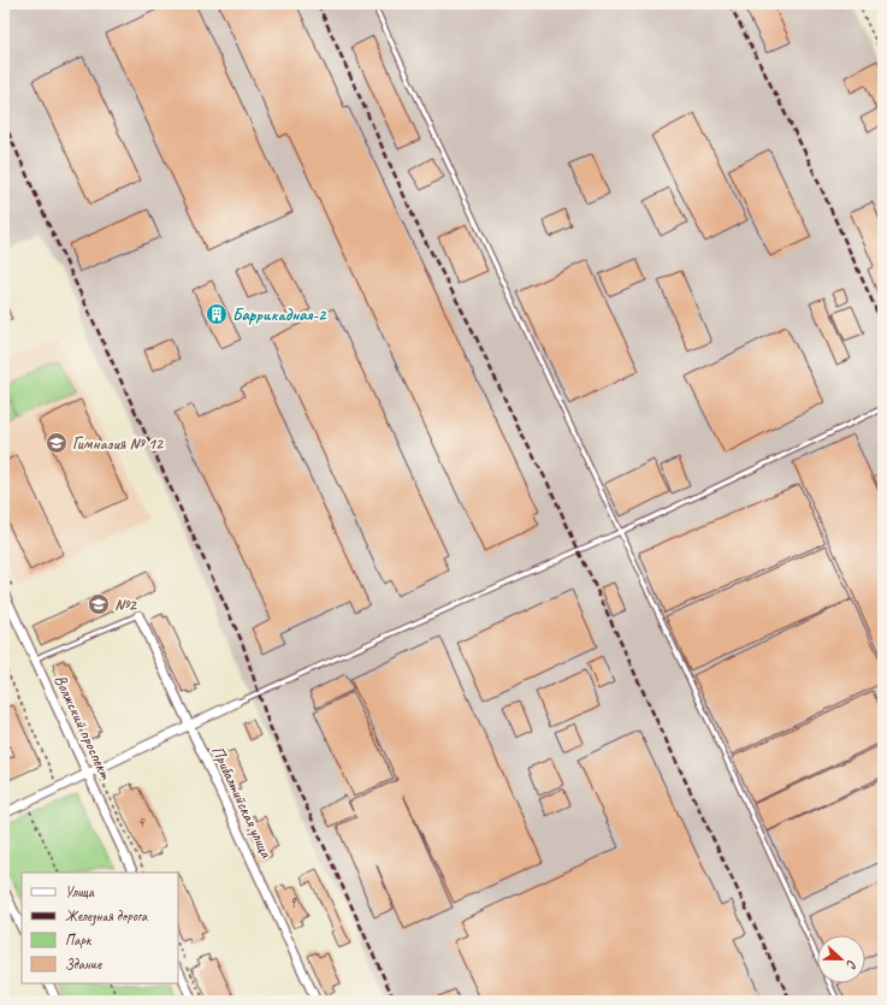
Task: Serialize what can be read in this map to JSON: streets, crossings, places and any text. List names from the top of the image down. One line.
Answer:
{"streets":{"street":["Волжский проспект","Прибалтийская улица"]},"places":{"building":["Баррикадная-2"],"school or university":["Гимназия № 12","№2"]},"house_numbers":["4","9"],"legend":["Улица","Железная дорога","Парк","Здание"],"north":"right"}
